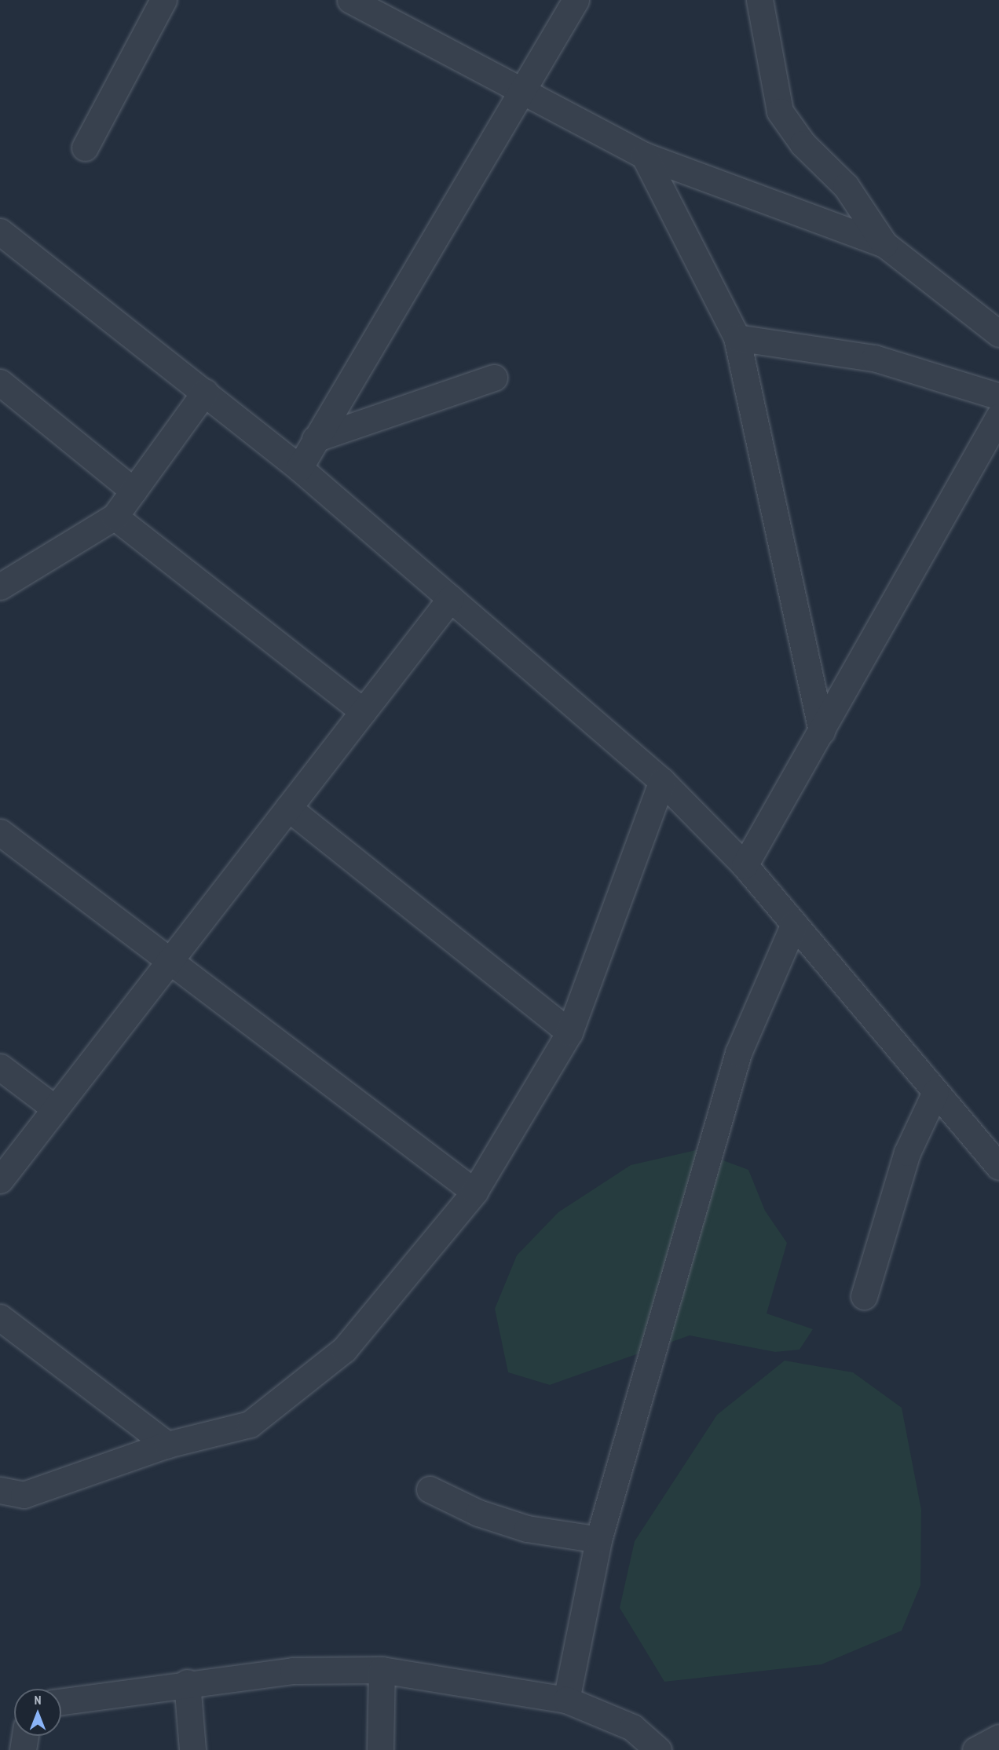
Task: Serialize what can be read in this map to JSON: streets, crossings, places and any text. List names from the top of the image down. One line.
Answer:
{"north":"top"}
